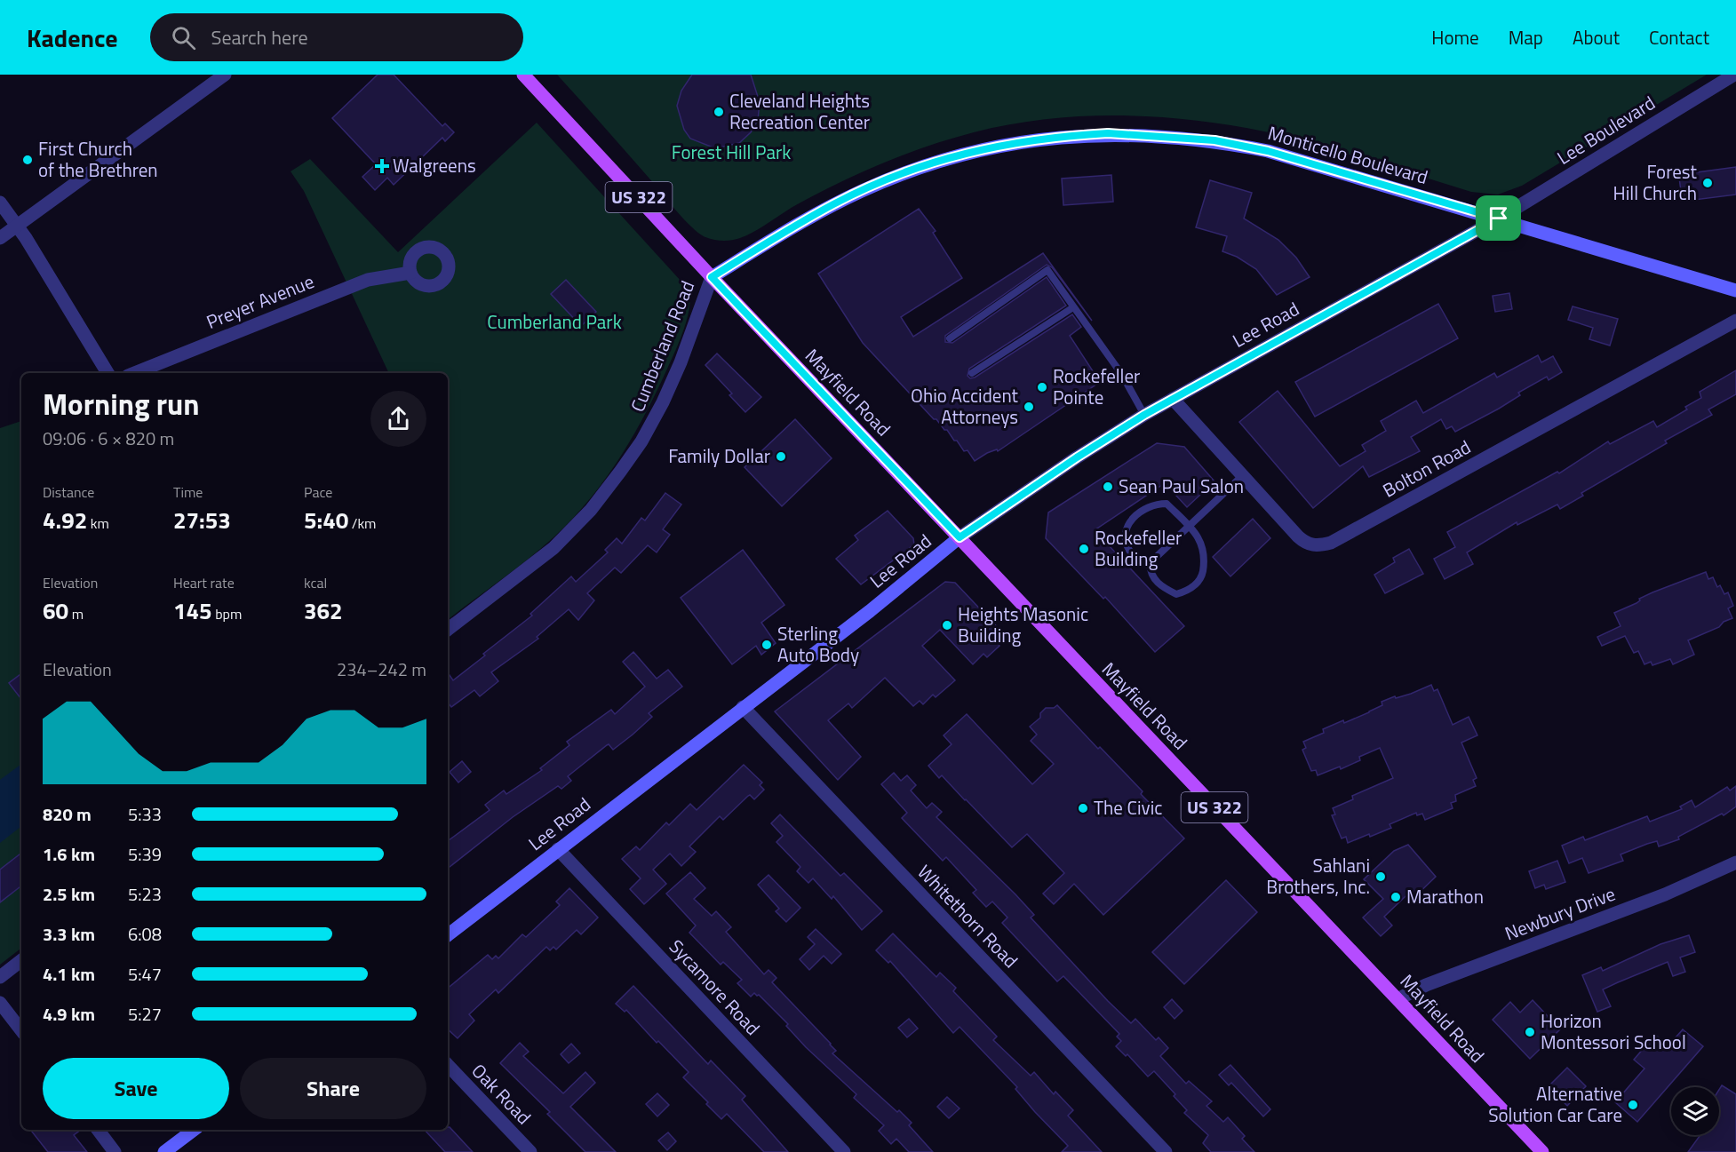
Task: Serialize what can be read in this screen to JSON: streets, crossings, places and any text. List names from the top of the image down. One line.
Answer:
{"streets":{"main road":["Monticello Boulevard","US 322","Lee Road","Mayfield Road"],"street":["Lee Boulevard","Preyer Avenue","Cumberland Road","Bolton Road","Newbury Drive","Whitethorn Road","Sycamore Road","Oak Road"]},"crossings":[["Lee Boulevard","Monticello Boulevard"],["Lee Boulevard","Lee Road"],["Monticello Boulevard","Lee Road"],["Monticello Boulevard","Cumberland Road"],["Monticello Boulevard","Mayfield Road"],["Lee Road","Mayfield Road"],["Lee Road","Bolton Road"],["Lee Road","Whitethorn Road"],["Lee Road","Sycamore Road"],["Cumberland Road","Mayfield Road"],["Mayfield Road","Newbury Drive"]],"parks":["Forest Hill Park","Cumberland Park"],"places":{"other":["Cleveland Heights Recreation Center","First Church of the Brethren","Forest Hill Church","Rockefeller Pointe","Ohio Accident Attorneys","Family Dollar","Sean Paul Salon","Rockefeller Building","Heights Masonic Building","Sterling Auto Body","The Civic","Sahlani Brothers, Inc.","Marathon","Horizon Montessori School","Alternative Solution Car Care"],"health":["Walgreens"]},"page":{"header":"Kadence","search":"Search here","nav":["Home","Map","About","Contact"],"heading":["Morning run","09:06 · 6 × 820 m"],"stats":[["Distance","4.92 km"],["Time","27:53"],["Pace","5:40 /km"],["Elevation","60 m"],["Heart rate","145 bpm"],["kcal","362"]],"chart":["Elevation","234–242 m"],"list":[{"name":"820 m","note":"5:33"},{"name":"1.6 km","note":"5:39"},{"name":"2.5 km","note":"5:23"},{"name":"3.3 km","note":"6:08"},{"name":"4.1 km","note":"5:47"},{"name":"4.9 km","note":"5:27"}],"buttons":["Save","Share"]}}
